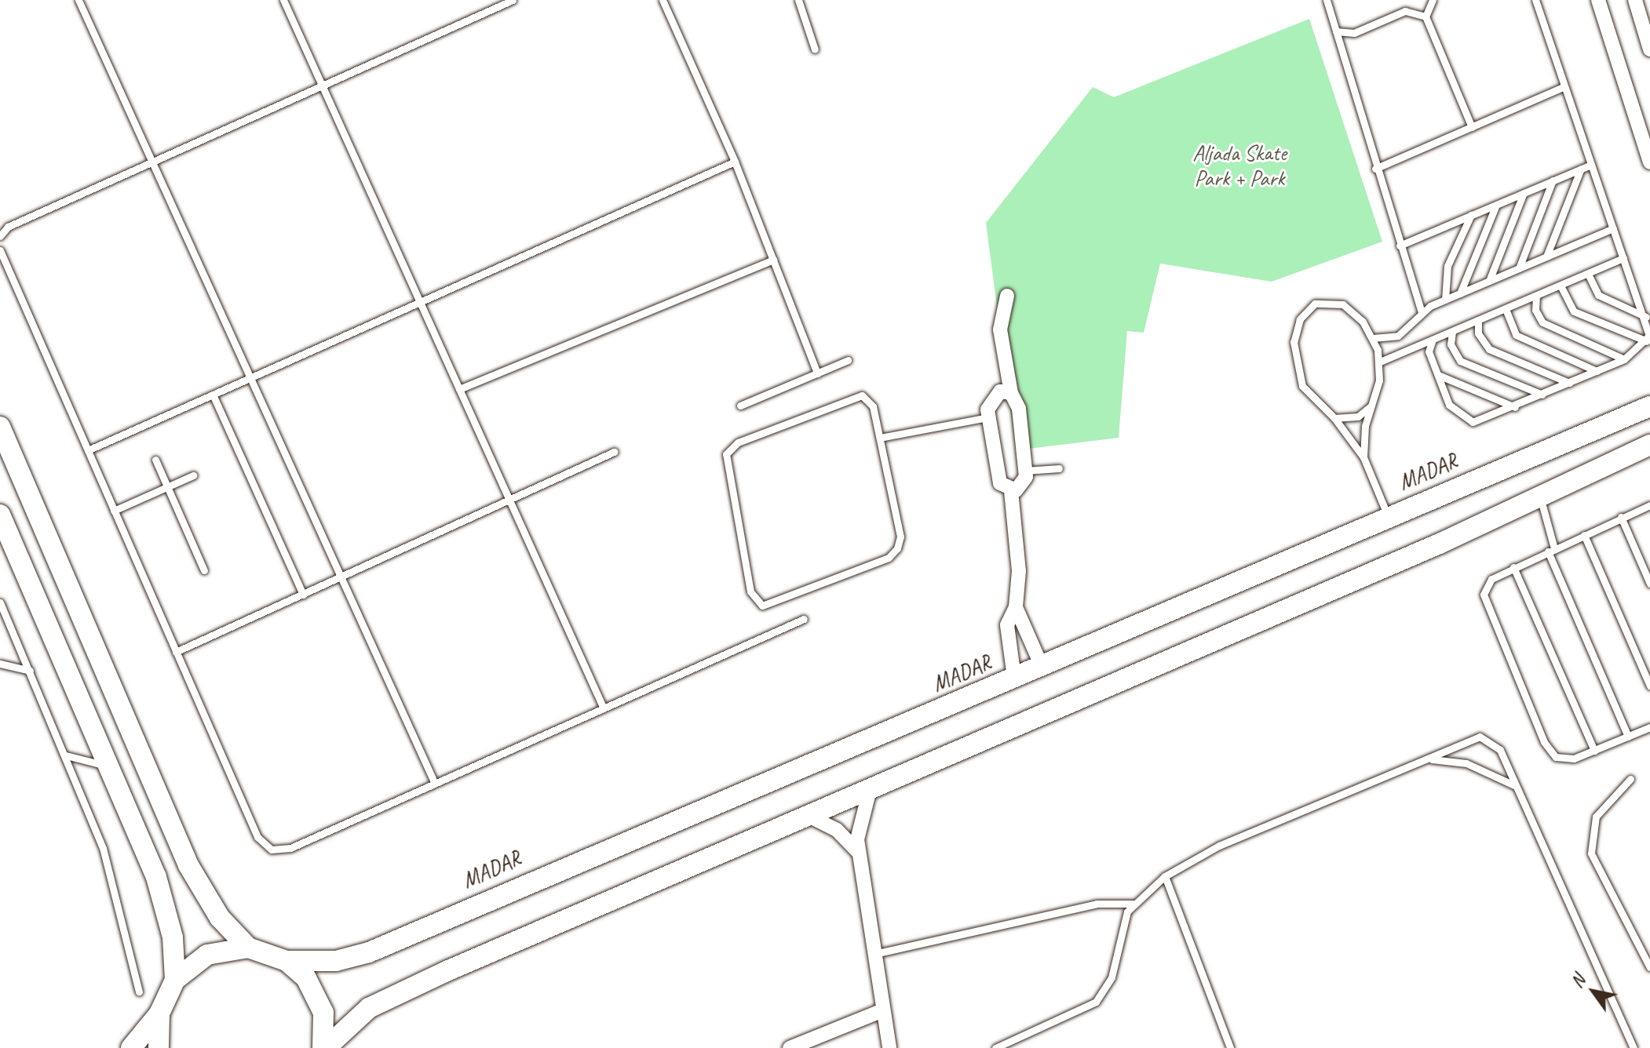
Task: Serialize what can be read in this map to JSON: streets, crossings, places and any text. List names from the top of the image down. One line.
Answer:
{"streets":{"street":["MADAR"]},"parks":["Aljada Skate Park + Park"],"north":"top left"}
